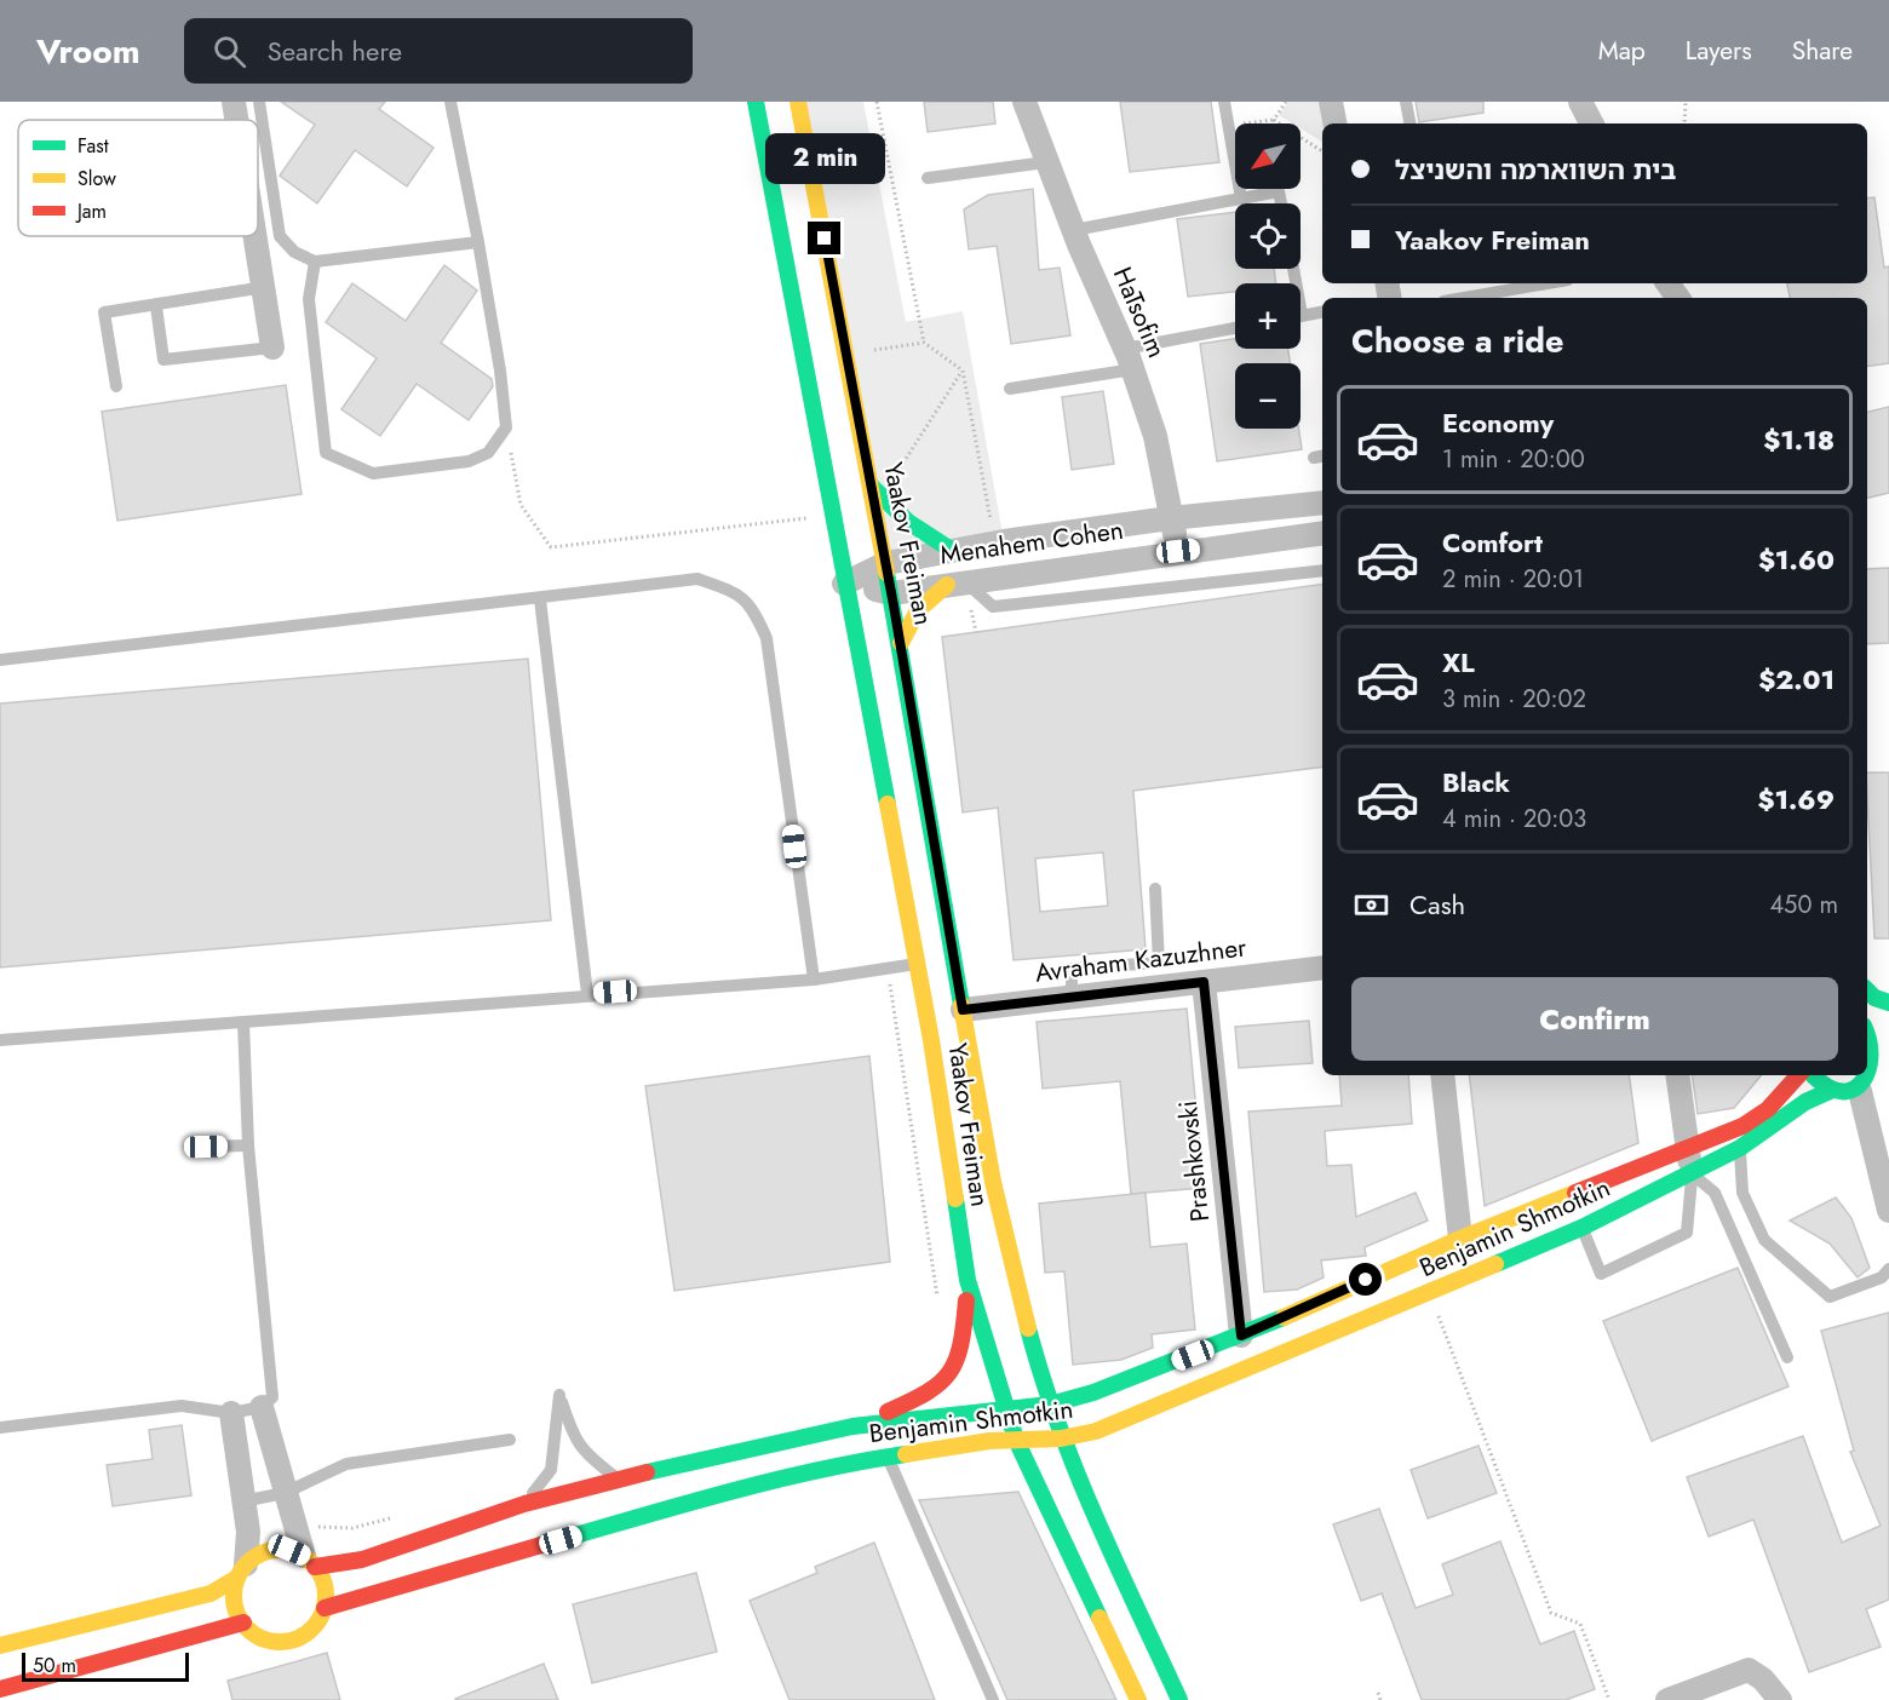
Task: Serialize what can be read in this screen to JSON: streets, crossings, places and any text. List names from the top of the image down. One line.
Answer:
{"streets":{"street":["HaTsofim","Menahem Cohen","Yaakov Freiman","Avraham Kazuzhner","Prashkovski","Benjamin Shmotkin"]},"crossings":[["HaTsofim","Menahem Cohen"],["Menahem Cohen","Yaakov Freiman"],["Yaakov Freiman","Avraham Kazuzhner"],["Yaakov Freiman","Benjamin Shmotkin"],["Avraham Kazuzhner","Prashkovski"],["Prashkovski","Benjamin Shmotkin"]],"legend":["Fast","Slow","Jam"],"scale_bar":"50 m","north":"bottom left","page":{"header":"Vroom","search":"Search here","nav":["Map","Layers","Share"],"map_buttons":["+","−"],"banner":["בית השווארמה והשניצל","Yaakov Freiman"],"bubble":"2 min","heading":"Choose a ride","list":[{"name":"Economy","note":"1 min · 20:00","value":"$1.18"},{"name":"Comfort","note":"2 min · 20:01","value":"$1.60"},{"name":"XL","note":"3 min · 20:02","value":"$2.01"},{"name":"Black","note":"4 min · 20:03","value":"$1.69"}],"pay":["Cash","450 m"],"buttons":"Confirm","scale":"50 m"}}
